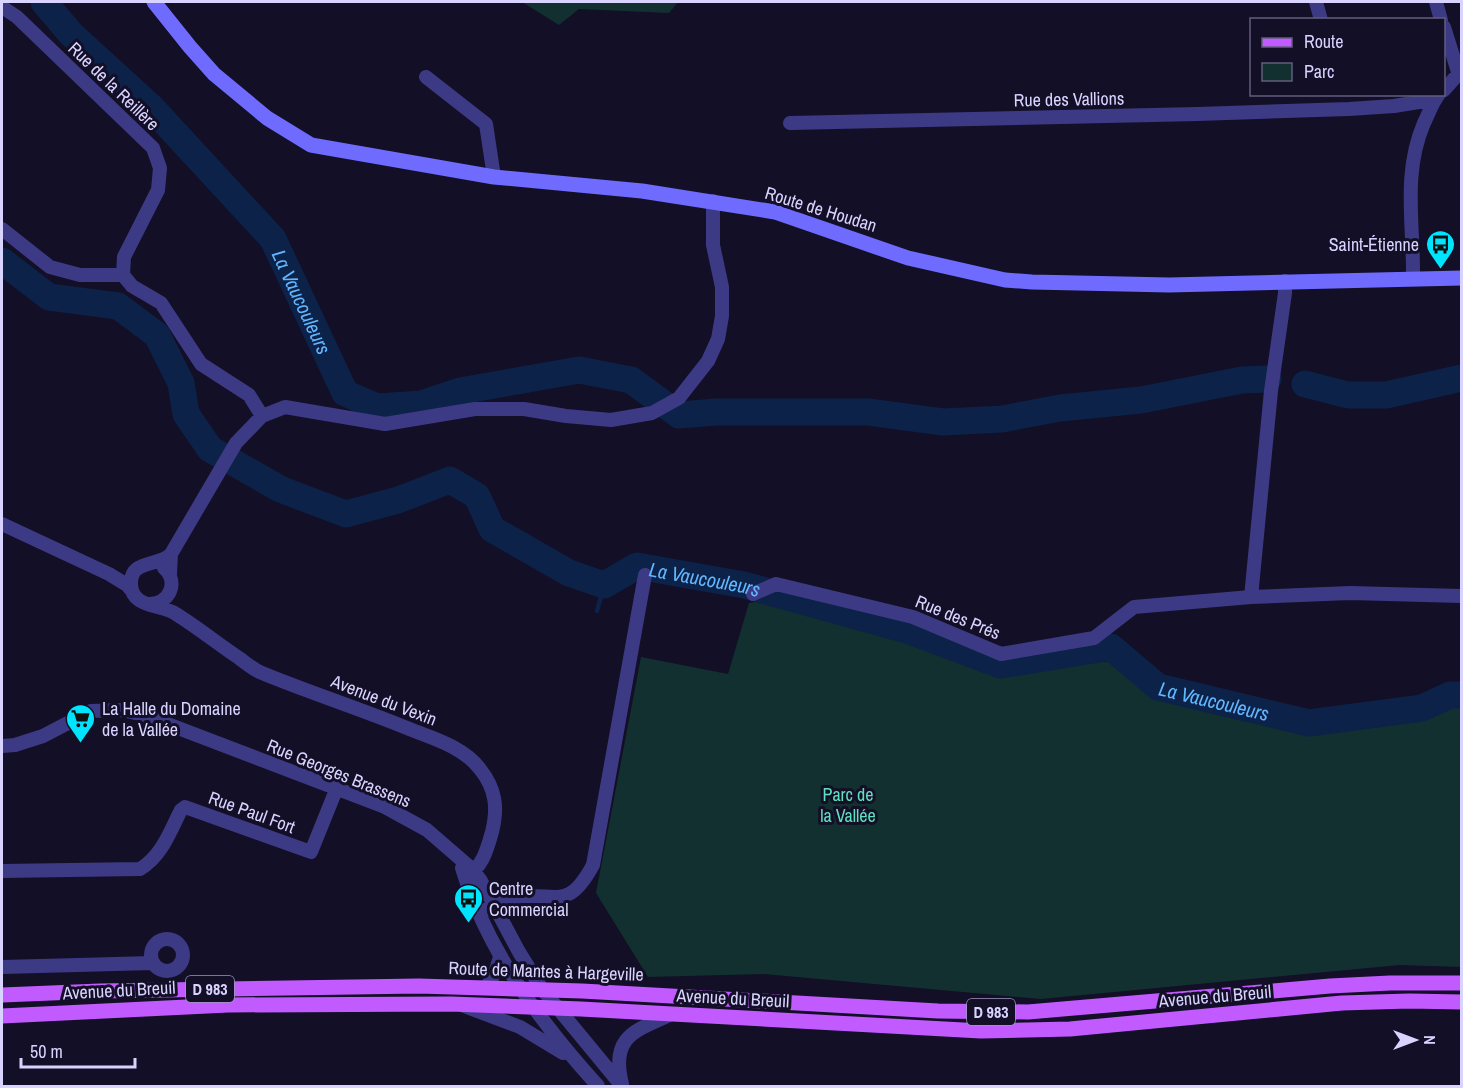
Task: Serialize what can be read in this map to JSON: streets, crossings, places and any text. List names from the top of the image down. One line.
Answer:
{"streets":{"main road":["Route de Mantes à Hargeville","D 983","Avenue du Breuil"],"street":["Rue de la Reillère","Rue des Vallions","Route de Houdan","Rue des Prés","Avenue du Vexin","Rue Georges Brassens","Rue Paul Fort"]},"crossings":[["Avenue du Vexin","Rue Georges Brassens"],["Rue Georges Brassens","Rue Paul Fort"],["Route de Mantes à Hargeville","Avenue du Breuil"]],"water":["La Vaucouleurs"],"parks":["Parc de la Vallée"],"places":{"bus stop":["Saint-Étienne","Centre Commercial"],"supermarket":["La Halle du Domaine de la Vallée"]},"legend":["Route","Parc"],"scale_bar":"50 m","north":"right"}
